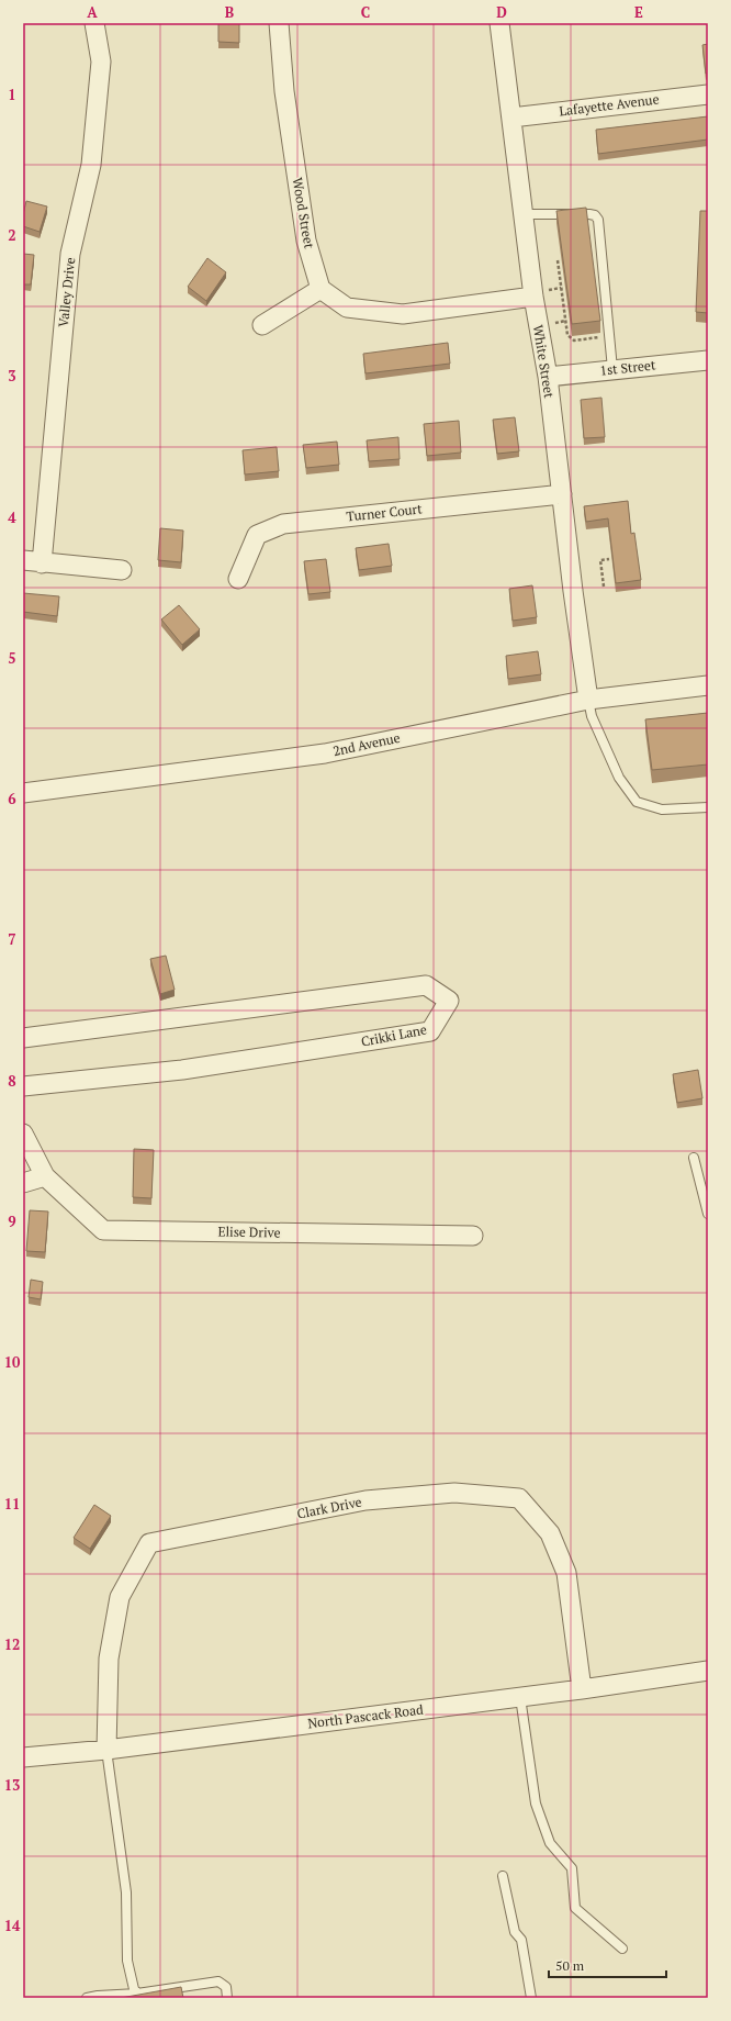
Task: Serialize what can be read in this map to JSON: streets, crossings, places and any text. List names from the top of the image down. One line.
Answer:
{"streets":{"street":["Lafayette Avenue","Wood Street","Valley Drive","White Street","1st Street","Turner Court","2nd Avenue","Crikki Lane","Elise Drive","Clark Drive","North Pascack Road"]},"crossings":[["Lafayette Avenue","White Street"],["White Street","1st Street"],["White Street","Turner Court"],["White Street","2nd Avenue"],["Clark Drive","North Pascack Road"]],"scale_bar":"50 m","grid":{"columns":["A","B","C","D","E"],"rows":["1","2","3","4","5","6","7","8","9","10","11","12","13","14"]}}
